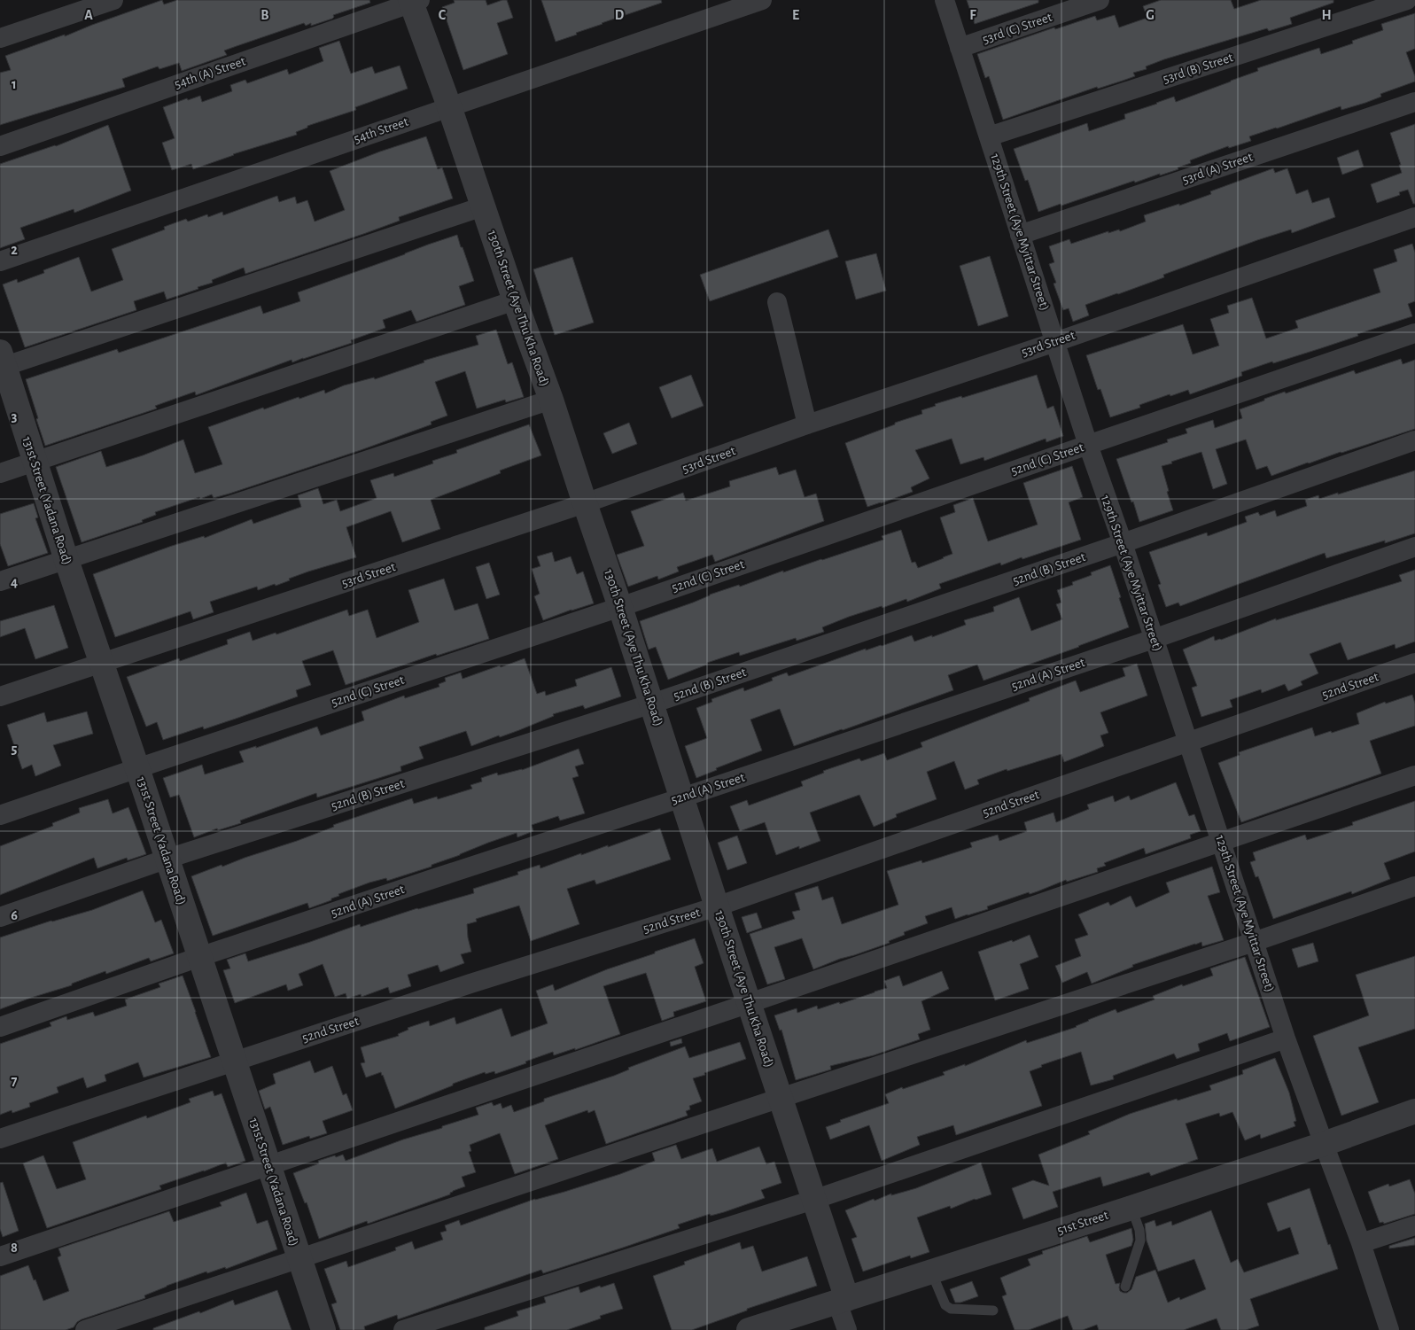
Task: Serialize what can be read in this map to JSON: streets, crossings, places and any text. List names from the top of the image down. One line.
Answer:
{"streets":{"street":["53rd (C) Street","53rd (B) Street","54th (A) Street","54th Street","53rd (A) Street","129th Street (Aye Myittar Street)","130th Street (Aye Thu Kha Road)","53rd Street","52nd (C) Street","131st Street (Yadana Road)","52nd (B) Street","52nd (A) Street","52nd Street","51st Street"]},"crossings":[["53rd (C) Street","129th Street (Aye Myittar Street)"],["53rd (B) Street","129th Street (Aye Myittar Street)"],["54th (A) Street","130th Street (Aye Thu Kha Road)"],["54th Street","130th Street (Aye Thu Kha Road)"],["53rd (A) Street","129th Street (Aye Myittar Street)"],["129th Street (Aye Myittar Street)","53rd Street"],["129th Street (Aye Myittar Street)","52nd (C) Street"],["129th Street (Aye Myittar Street)","52nd (B) Street"],["129th Street (Aye Myittar Street)","52nd (A) Street"],["129th Street (Aye Myittar Street)","52nd Street"],["129th Street (Aye Myittar Street)","51st Street"],["130th Street (Aye Thu Kha Road)","53rd Street"],["130th Street (Aye Thu Kha Road)","52nd (C) Street"],["130th Street (Aye Thu Kha Road)","52nd (B) Street"],["130th Street (Aye Thu Kha Road)","52nd (A) Street"],["130th Street (Aye Thu Kha Road)","52nd Street"],["130th Street (Aye Thu Kha Road)","51st Street"],["53rd Street","131st Street (Yadana Road)"],["52nd (C) Street","131st Street (Yadana Road)"],["131st Street (Yadana Road)","52nd (B) Street"],["131st Street (Yadana Road)","52nd (A) Street"],["131st Street (Yadana Road)","52nd Street"]],"grid":{"columns":["A","B","C","D","E","F","G","H"],"rows":["1","2","3","4","5","6","7","8"]}}
